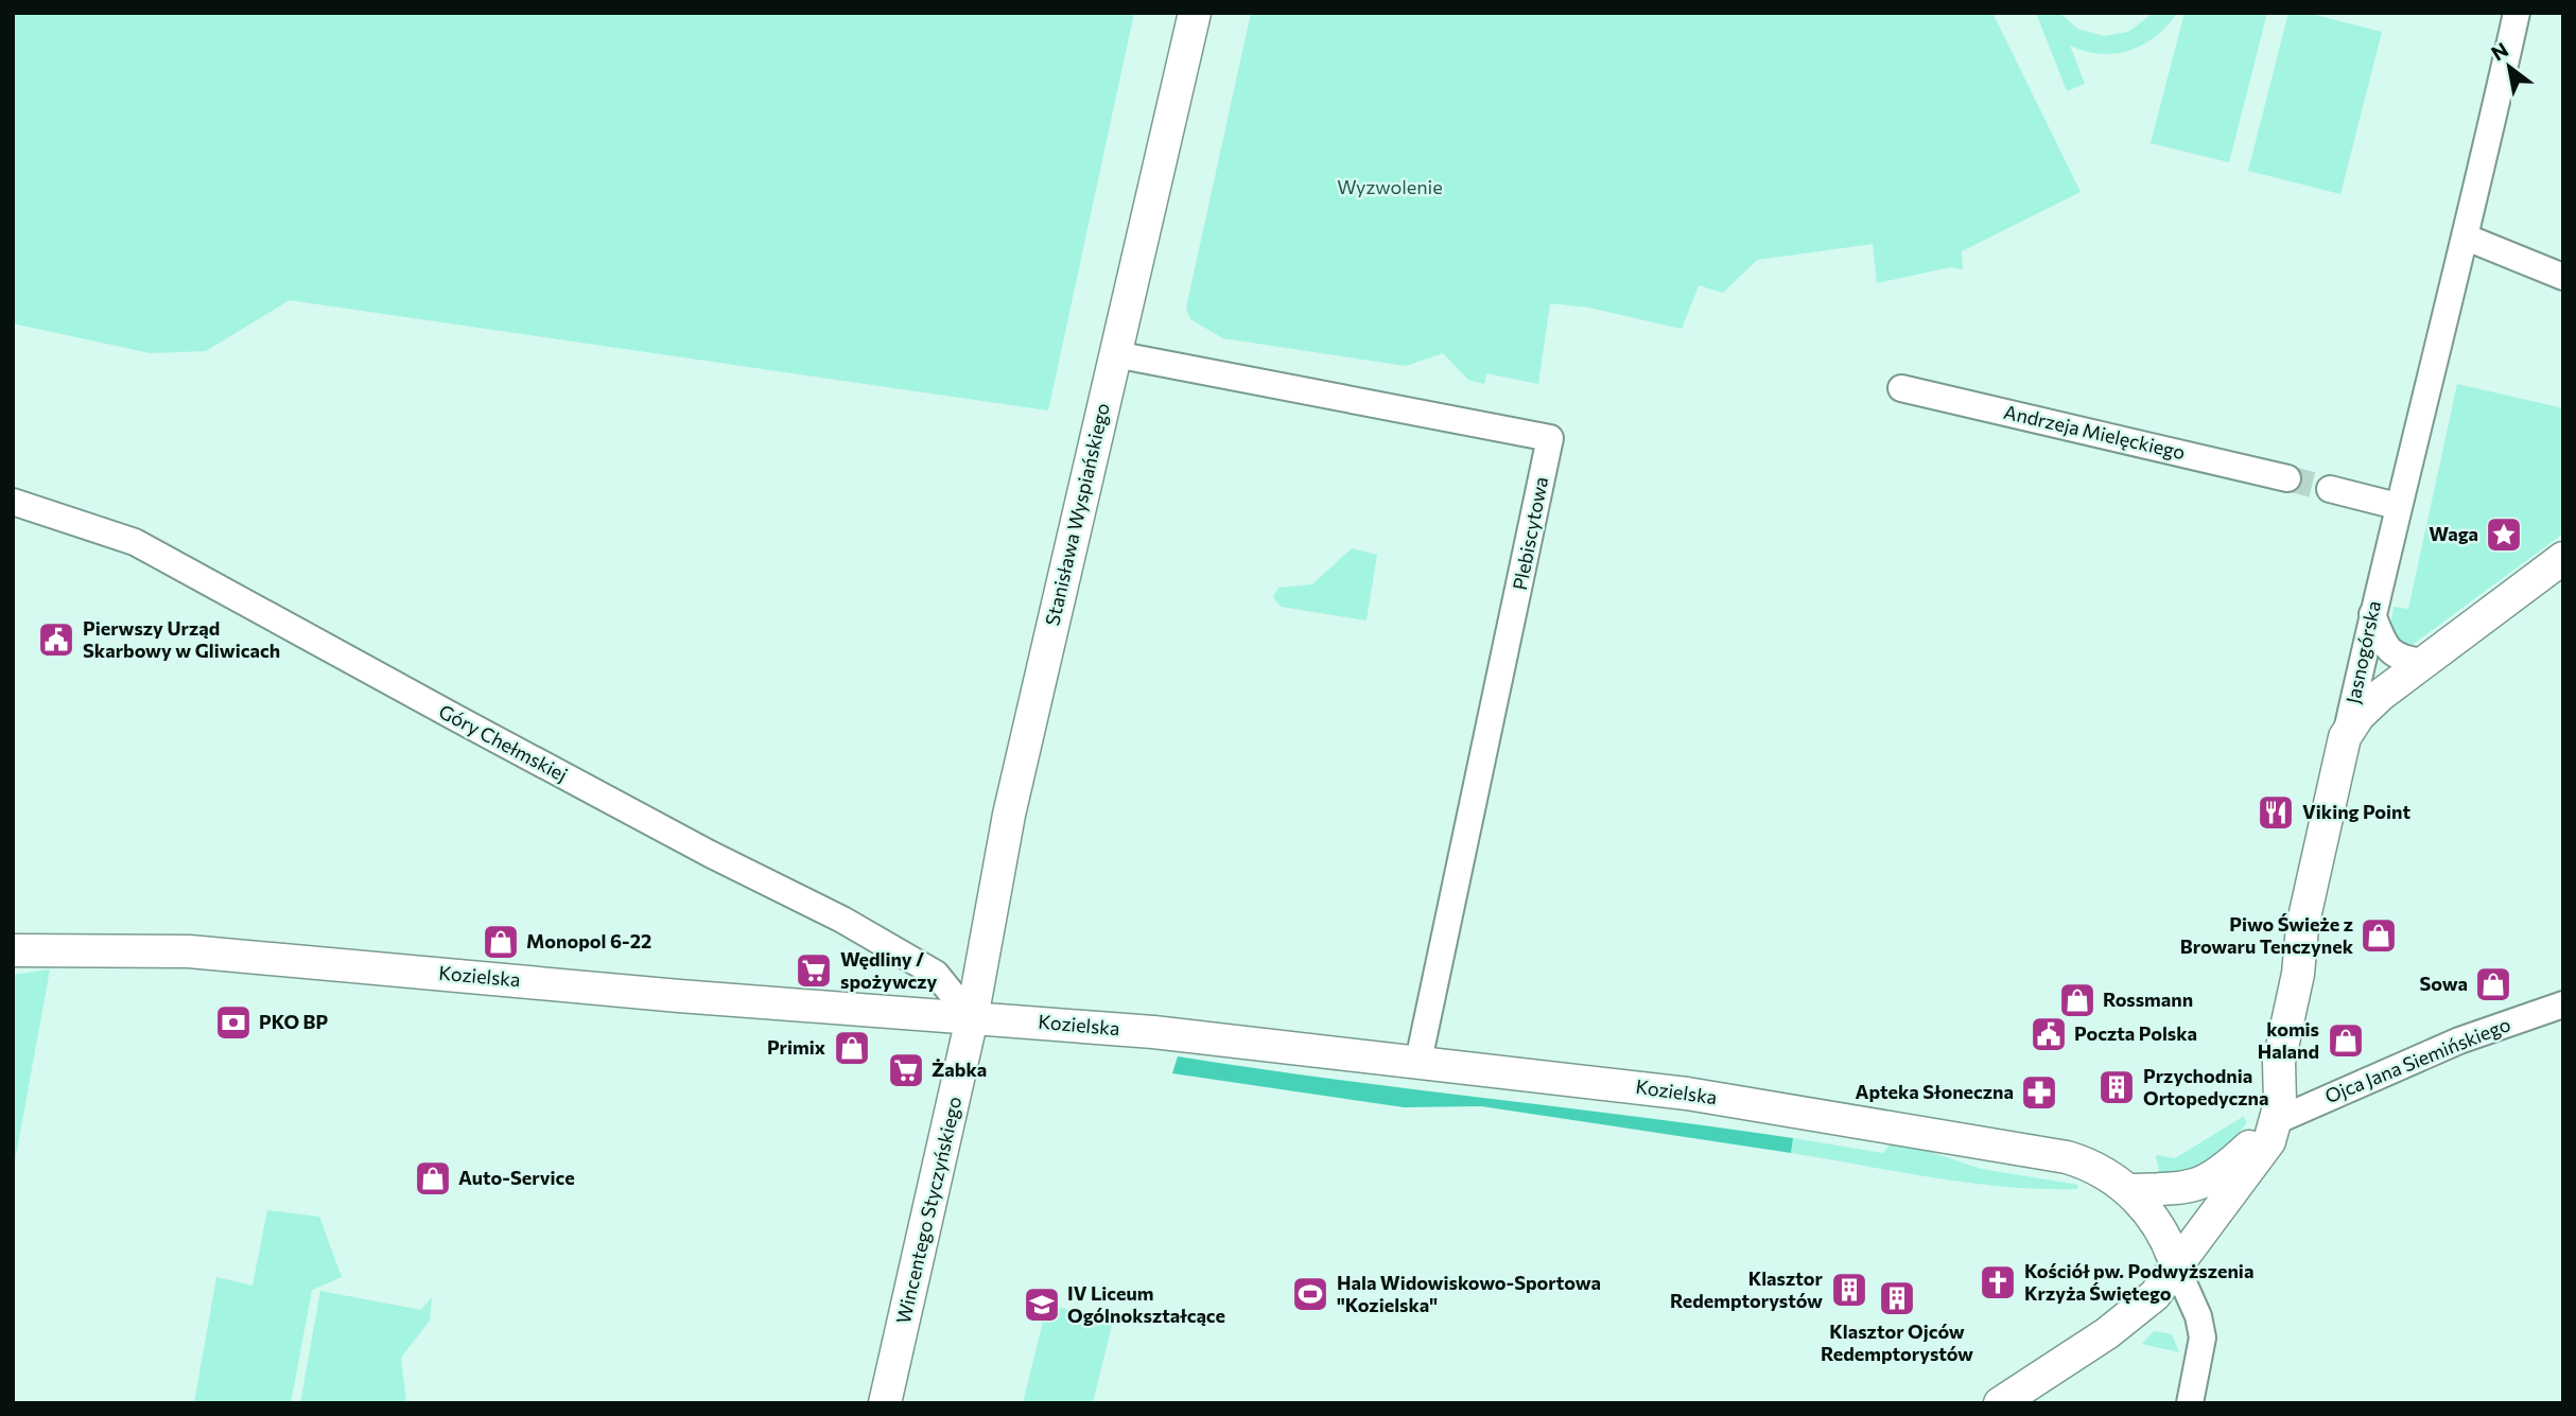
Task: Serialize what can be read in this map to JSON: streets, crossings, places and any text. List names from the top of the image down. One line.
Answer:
{"streets":{"street":["Andrzeja Mielęckiego","Stanisława Wyspiańskiego","Plebiscytowa","Jasnogórska","Góry Chełmskiej","Kozielska","Ojca Jana Siemińskiego","Wincentego Styczyńskiego"]},"crossings":[["Stanisława Wyspiańskiego","Plebiscytowa"],["Stanisława Wyspiańskiego","Góry Chełmskiej"],["Stanisława Wyspiańskiego","Kozielska"],["Stanisława Wyspiańskiego","Wincentego Styczyńskiego"],["Plebiscytowa","Kozielska"],["Jasnogórska","Kozielska"],["Jasnogórska","Ojca Jana Siemińskiego"],["Góry Chełmskiej","Kozielska"],["Góry Chełmskiej","Wincentego Styczyńskiego"],["Kozielska","Wincentego Styczyńskiego"]],"parks":["Wyzwolenie"],"places":{"place":["Waga"],"public building":["Pierwszy Urząd Skarbowy w Gliwicach","Poczta Polska"],"restaurant":["Viking Point"],"shop":["Piwo Świeże z Browaru Tenczynek","Monopol 6-22","Sowa","Rossmann","komis Haland","Primix","Auto-Service"],"supermarket":["Wędliny / spożywczy","Żabka"],"bank":["PKO BP"],"building":["Przychodnia Ortopedyczna","Klasztor Redemptorystów","Klasztor Ojców Redemptorystów"],"pharmacy":["Apteka Słoneczna"],"church":["Kościół pw. Podwyższenia Krzyża Świętego"],"sports":["Hala Widowiskowo-Sportowa \"Kozielska\""],"school or university":["IV Liceum Ogólnokształcące"]},"north":"top left"}
